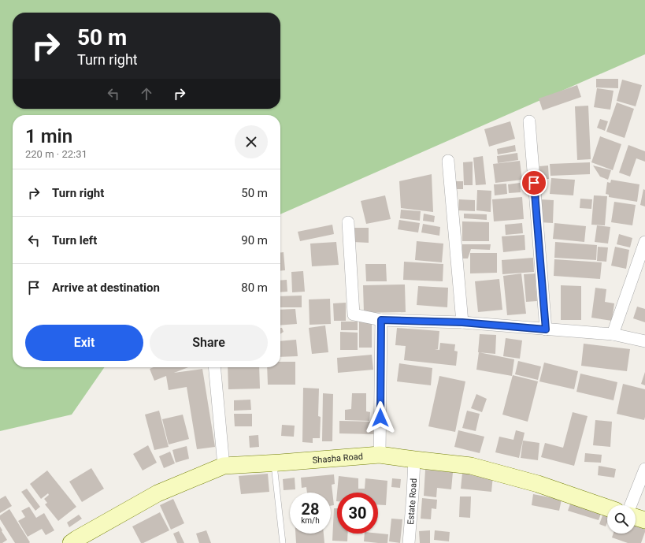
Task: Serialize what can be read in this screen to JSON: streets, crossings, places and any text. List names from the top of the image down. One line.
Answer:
{"streets":{"street":["Shasha Road","Estate Road"]},"crossings":[["Shasha Road","Estate Road"]],"page":{"turn":["50 m","Turn right"],"heading":["1 min","220 m · 22:31"],"list":[{"name":"Turn right","value":"50 m"},{"name":"Turn left","value":"90 m"},{"name":"Arrive at destination","value":"80 m"}],"buttons":["Exit","Share"],"speed":"28 km/h","limit":"30"}}
